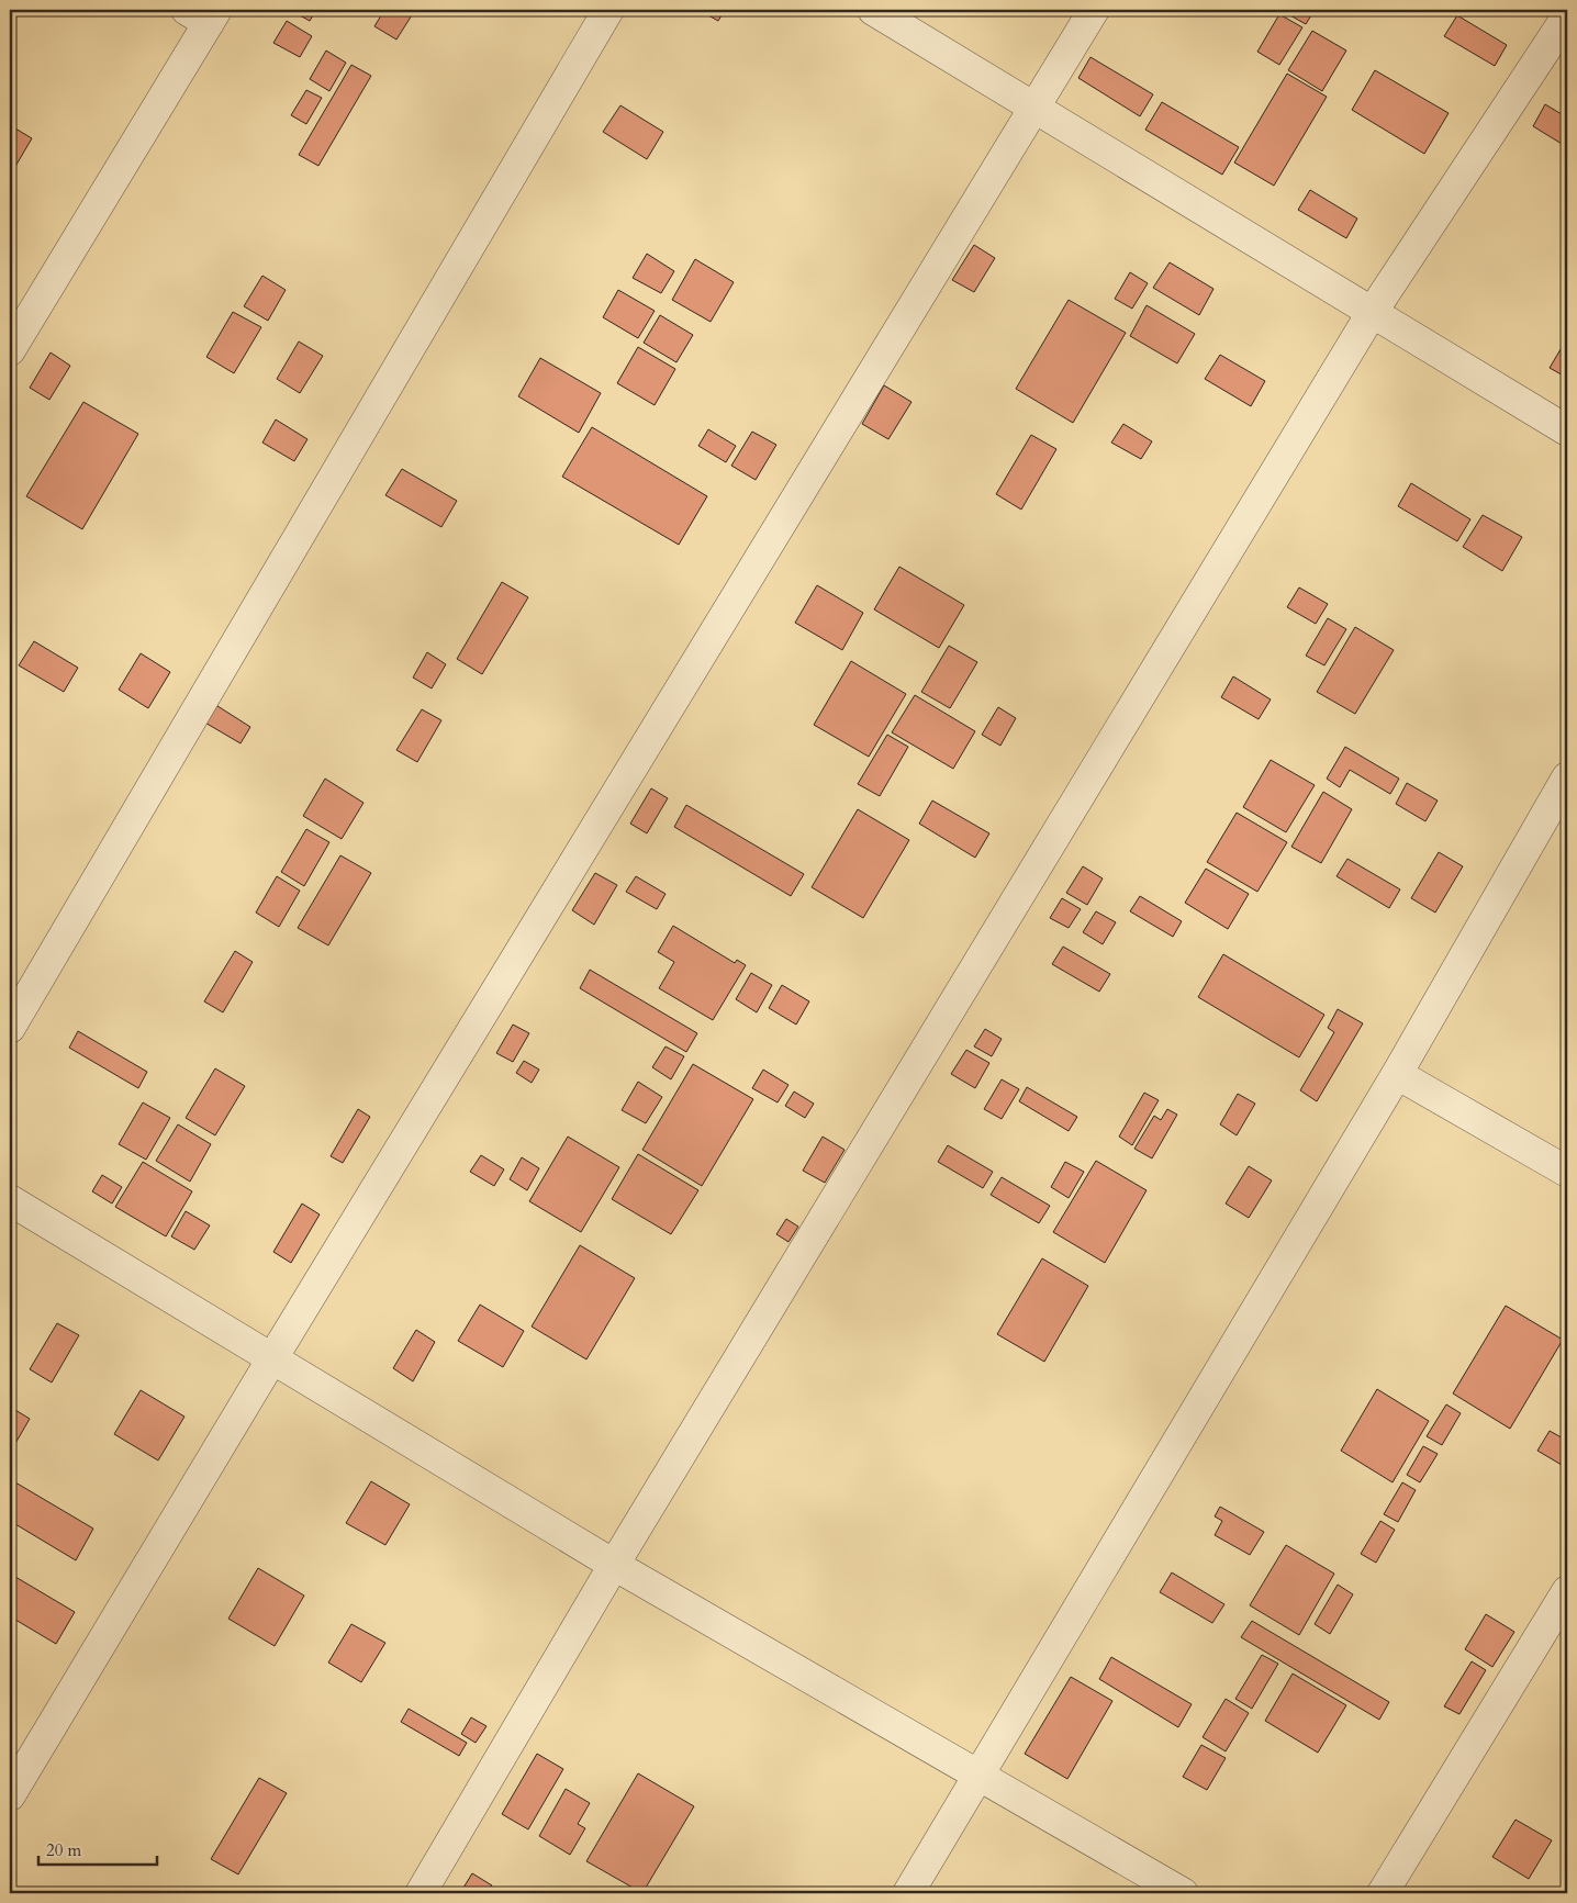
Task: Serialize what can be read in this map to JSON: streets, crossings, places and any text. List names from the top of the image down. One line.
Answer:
{"scale_bar":"20 m"}
